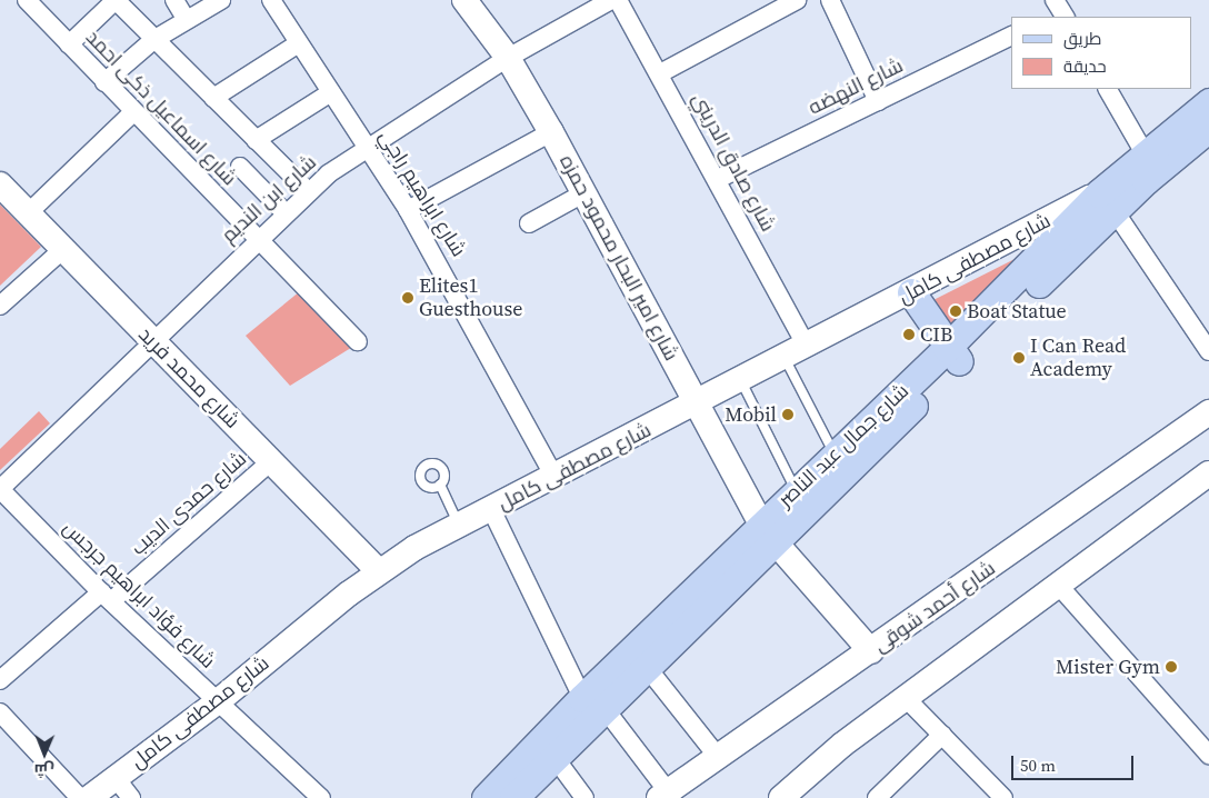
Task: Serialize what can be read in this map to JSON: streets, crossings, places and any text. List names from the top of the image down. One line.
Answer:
{"streets":{"main road":["شارع جمال عبد الناصر"],"street":["شارع النهضه","شارع اسماعيل ذكى احمد","شارع صادق الدريني","شارع ابراهيم راجي","شارع ابن النديم","شارع امير البحار محمود حمزه","شارع مصطفى كامل","شارع محمد فريد","شارع حمدى الديب","شارع فؤاد ابراهيم جرجس","شارع أحمد شوقى"]},"crossings":[["شارع النهضه","شارع صادق الدريني"],["شارع اسماعيل ذكى احمد","شارع ابن النديم"],["شارع صادق الدريني","شارع مصطفى كامل"],["شارع ابراهيم راجي","شارع ابن النديم"],["شارع ابراهيم راجي","شارع مصطفى كامل"],["شارع ابن النديم","شارع امير البحار محمود حمزه"],["شارع ابن النديم","شارع محمد فريد"],["شارع ابن النديم","شارع فؤاد ابراهيم جرجس"],["شارع امير البحار محمود حمزه","شارع مصطفى كامل"],["شارع امير البحار محمود حمزه","شارع جمال عبد الناصر"],["شارع امير البحار محمود حمزه","شارع أحمد شوقى"],["شارع مصطفى كامل","شارع محمد فريد"],["شارع مصطفى كامل","شارع جمال عبد الناصر"],["شارع مصطفى كامل","شارع فؤاد ابراهيم جرجس"],["شارع محمد فريد","شارع حمدى الديب"],["شارع حمدى الديب","شارع فؤاد ابراهيم جرجس"]],"places":["Elites1 Guesthouse","Boat Statue","CIB","I Can Read Academy","Mobil","Mister Gym"],"legend":["طريق","حديقة"],"scale_bar":"50 m","north":"bottom"}
